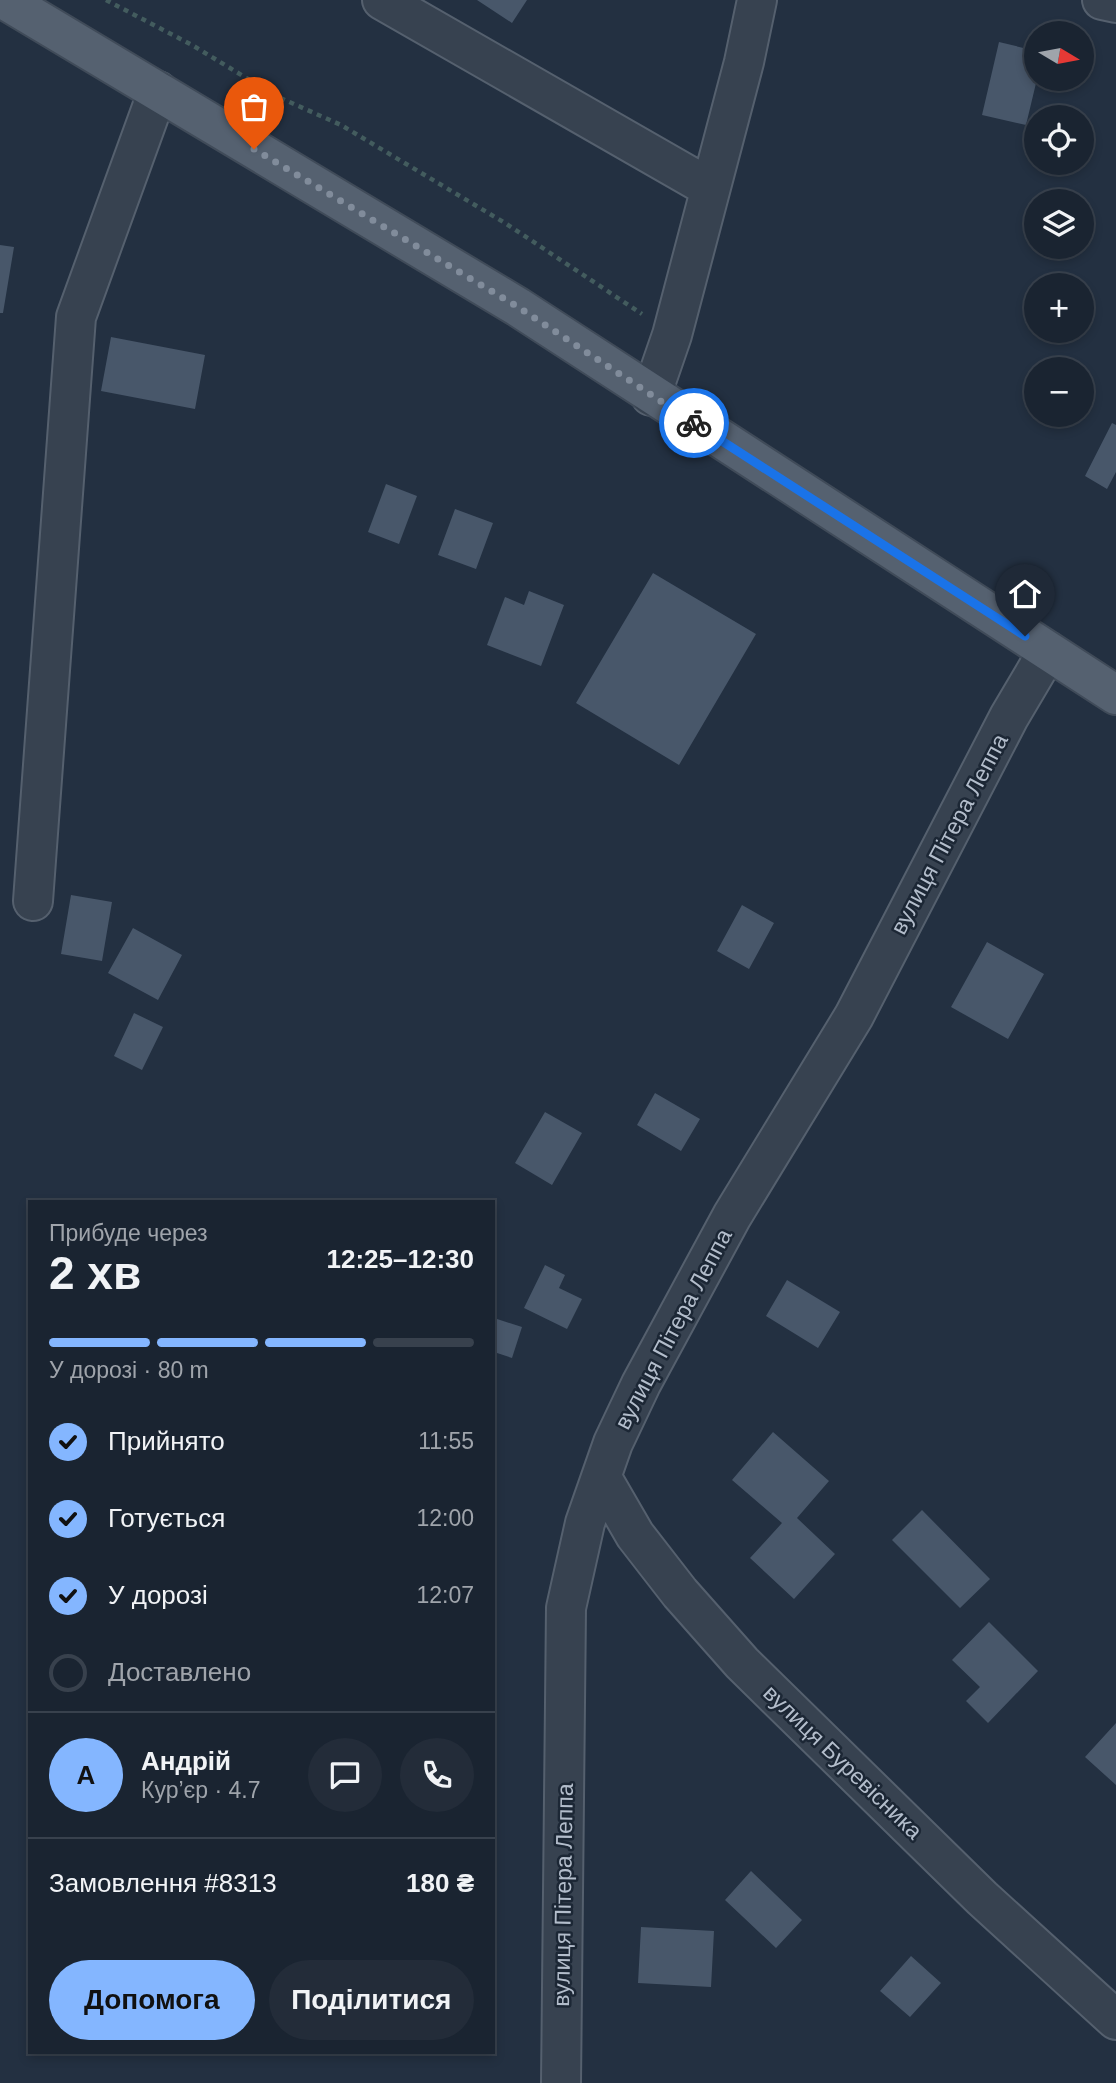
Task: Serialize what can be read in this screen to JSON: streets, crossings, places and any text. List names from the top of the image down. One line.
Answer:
{"streets":{"street":["вулиця Пітера Леппа","вулиця Буревісника"]},"crossings":[["вулиця Пітера Леппа","вулиця Буревісника"]],"north":"right","page":{"map_buttons":["+","−"],"heading":["2 хв","Прибуде через","12:25–12:30"],"panel":["Андрій","Кур’єр · 4.7","Замовлення #8313","180 ₴"],"bar":"У дорозі · 80 m","list":[["Прийнято","11:55"],["Готується","12:00"],["У дорозі","12:07"],"Доставлено"],"round":"А","buttons":["Допомога","Поділитися"]}}
